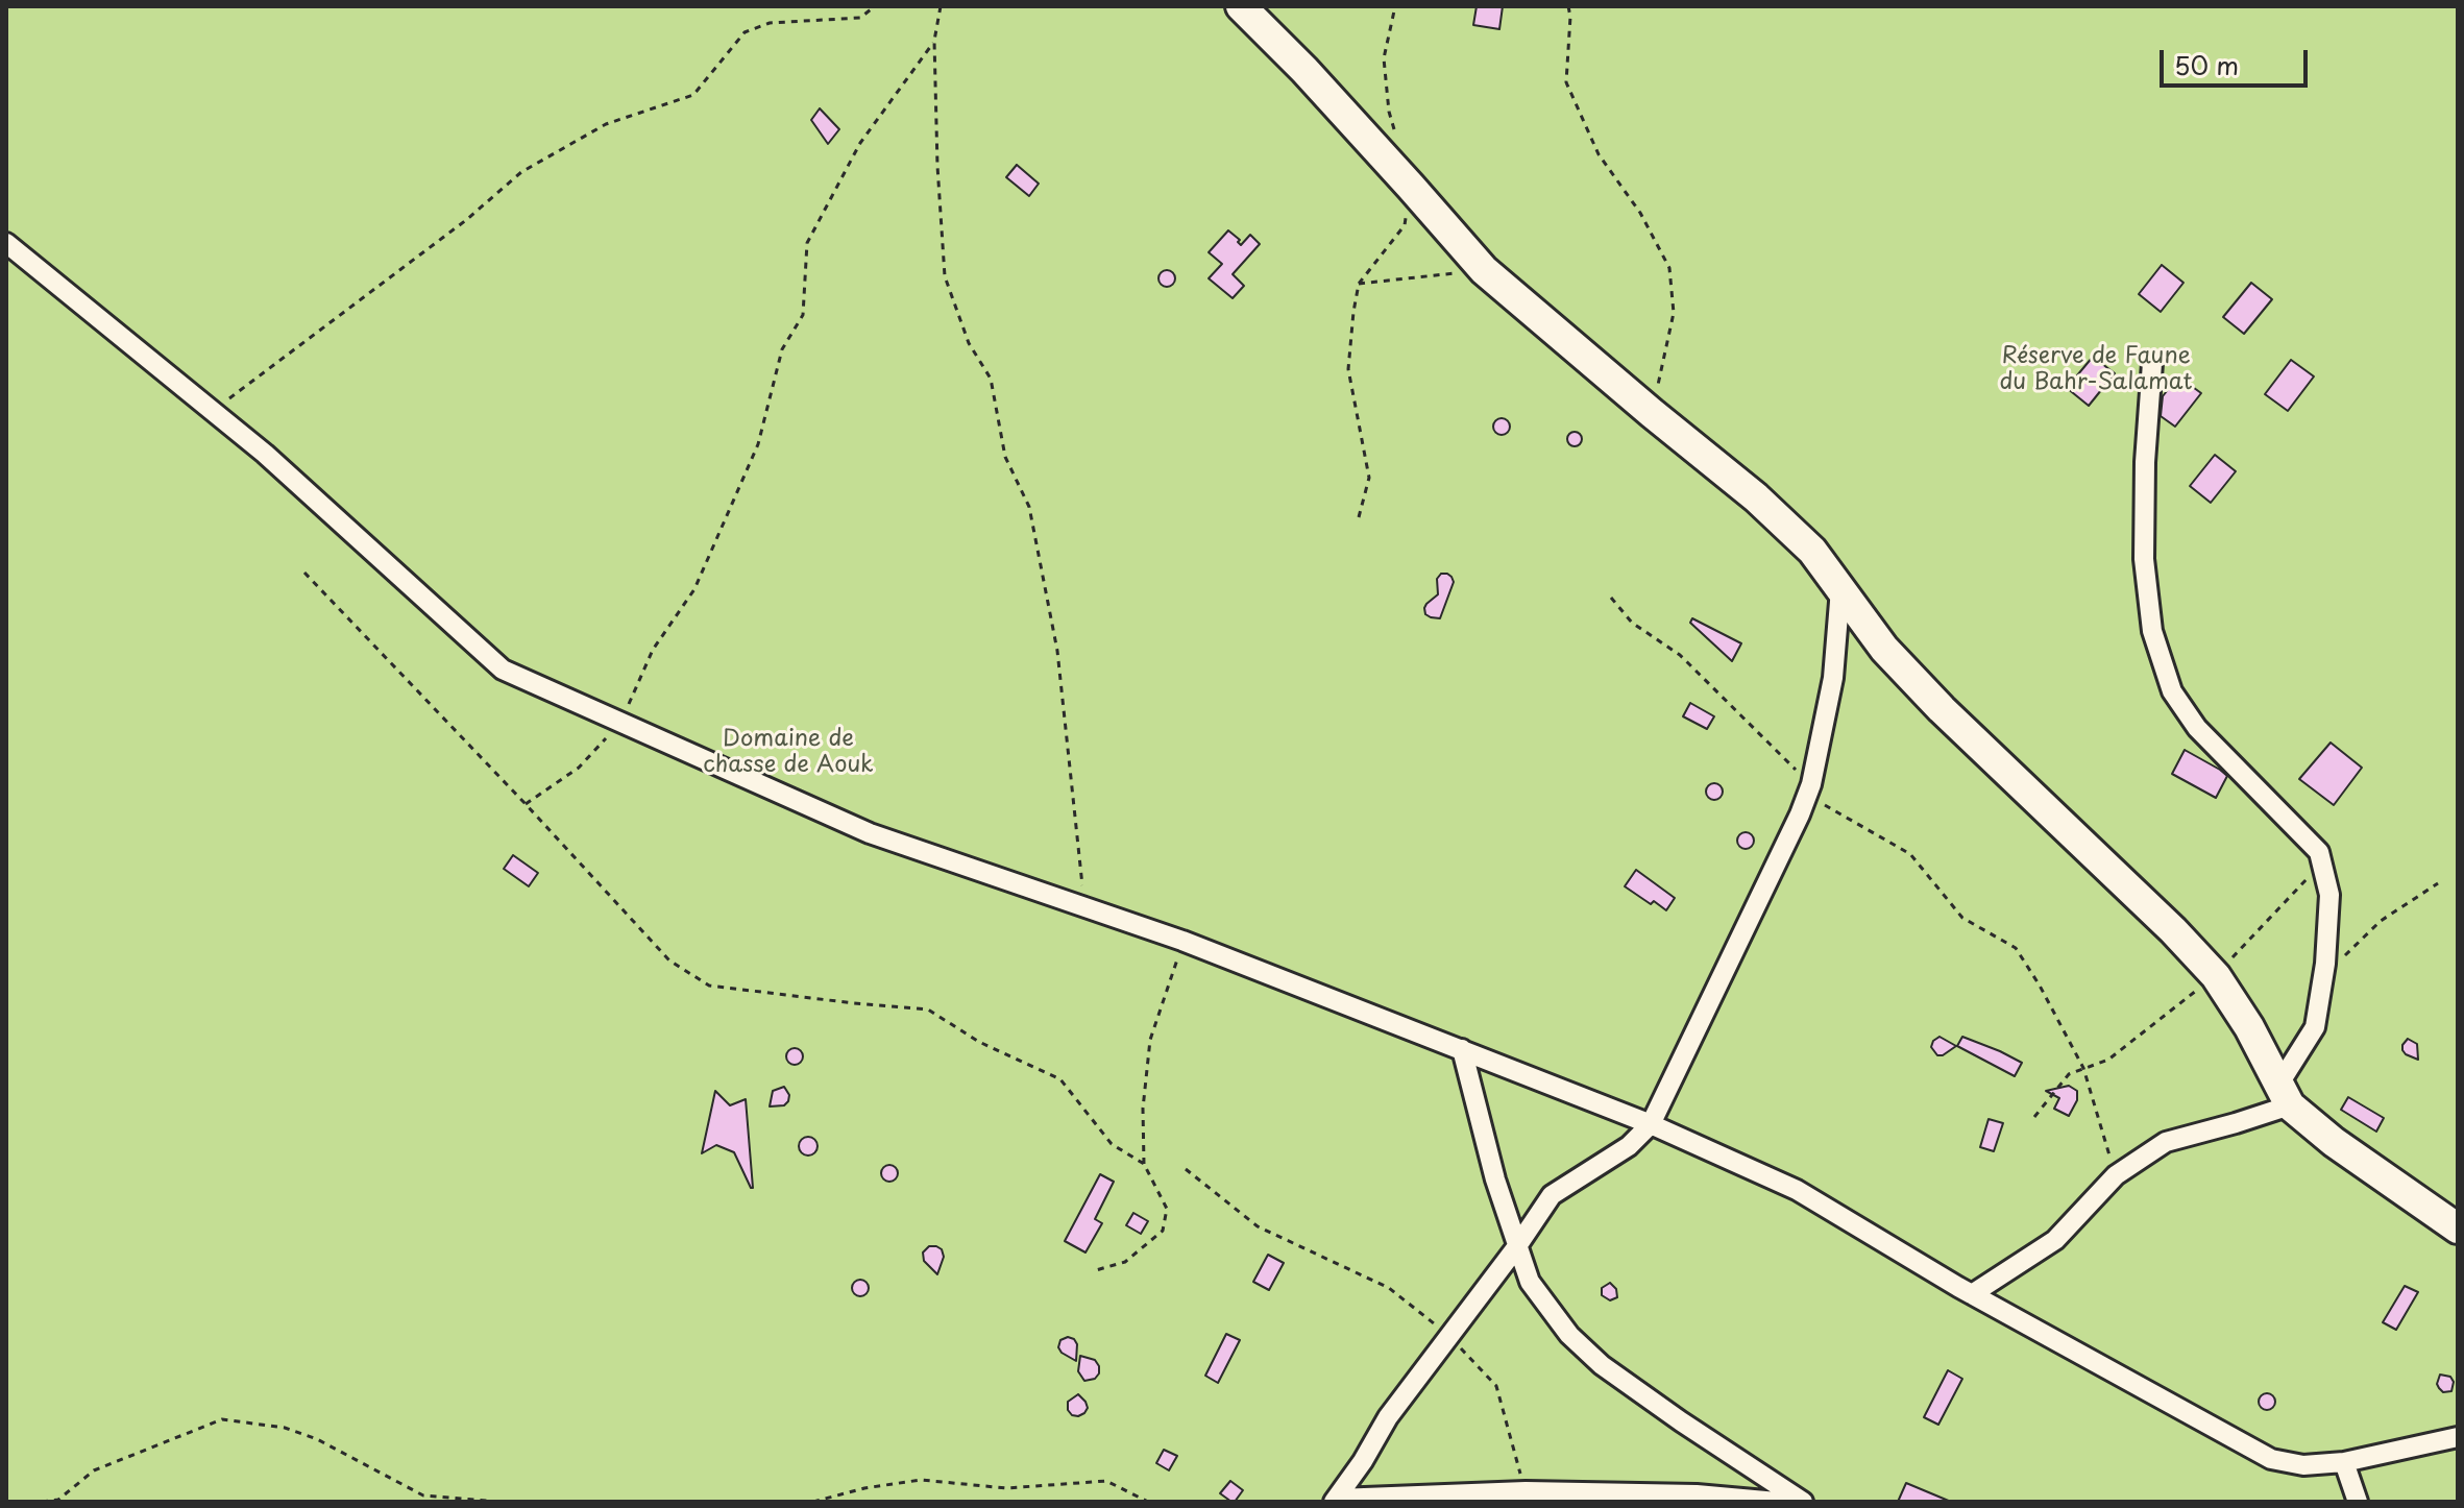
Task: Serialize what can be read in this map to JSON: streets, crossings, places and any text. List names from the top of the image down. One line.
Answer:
{"parks":["Réserve de Faune du Bahr-Salamat","Domaine de chasse de Aouk"],"scale_bar":"50 m"}
